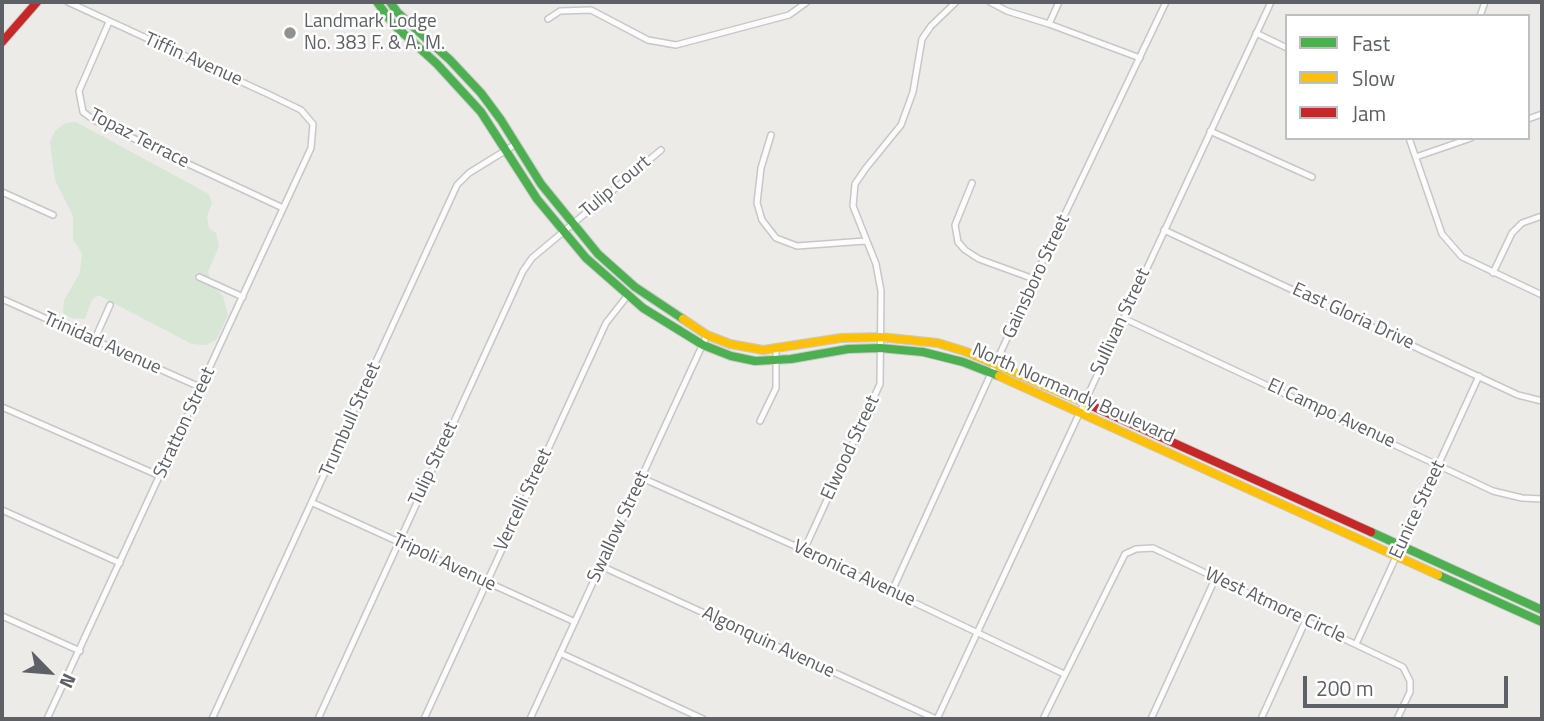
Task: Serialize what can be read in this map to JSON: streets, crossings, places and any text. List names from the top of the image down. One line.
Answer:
{"streets":{"street":["Tiffin Avenue","Topaz Terrace","Tulip Court","Gainsboro Street","East Gloria Drive","Sullivan Street","Trinidad Avenue","North Normandy Boulevard","El Campo Avenue","Trumbull Street","Stratton Street","Elwood Street","Tulip Street","Vercelli Street","Eunice Street","Swallow Street","Tripoli Avenue","Veronica Avenue","West Atmore Circle","Algonquin Avenue"]},"crossings":[["Tiffin Avenue","Topaz Terrace"],["Tiffin Avenue","Stratton Street"],["Topaz Terrace","Stratton Street"],["Tulip Court","North Normandy Boulevard"],["Tulip Court","Tulip Street"],["Gainsboro Street","North Normandy Boulevard"],["Gainsboro Street","Veronica Avenue"],["East Gloria Drive","Sullivan Street"],["East Gloria Drive","Eunice Street"],["Sullivan Street","North Normandy Boulevard"],["Sullivan Street","El Campo Avenue"],["Sullivan Street","Veronica Avenue"],["Sullivan Street","Algonquin Avenue"],["Trinidad Avenue","Stratton Street"],["North Normandy Boulevard","Trumbull Street"],["North Normandy Boulevard","Elwood Street"],["North Normandy Boulevard","Tulip Street"],["North Normandy Boulevard","Vercelli Street"],["North Normandy Boulevard","Eunice Street"],["North Normandy Boulevard","Swallow Street"],["El Campo Avenue","Eunice Street"],["Trumbull Street","Tripoli Avenue"],["Elwood Street","Veronica Avenue"],["Tulip Street","Tripoli Avenue"],["Vercelli Street","Tripoli Avenue"],["Eunice Street","West Atmore Circle"],["Swallow Street","Tripoli Avenue"],["Swallow Street","Veronica Avenue"],["Swallow Street","Algonquin Avenue"],["Veronica Avenue","West Atmore Circle"]],"places":["Landmark Lodge No. 383 F. & A. M."],"legend":["Fast","Slow","Jam"],"scale_bar":"200 m","north":"bottom right"}
